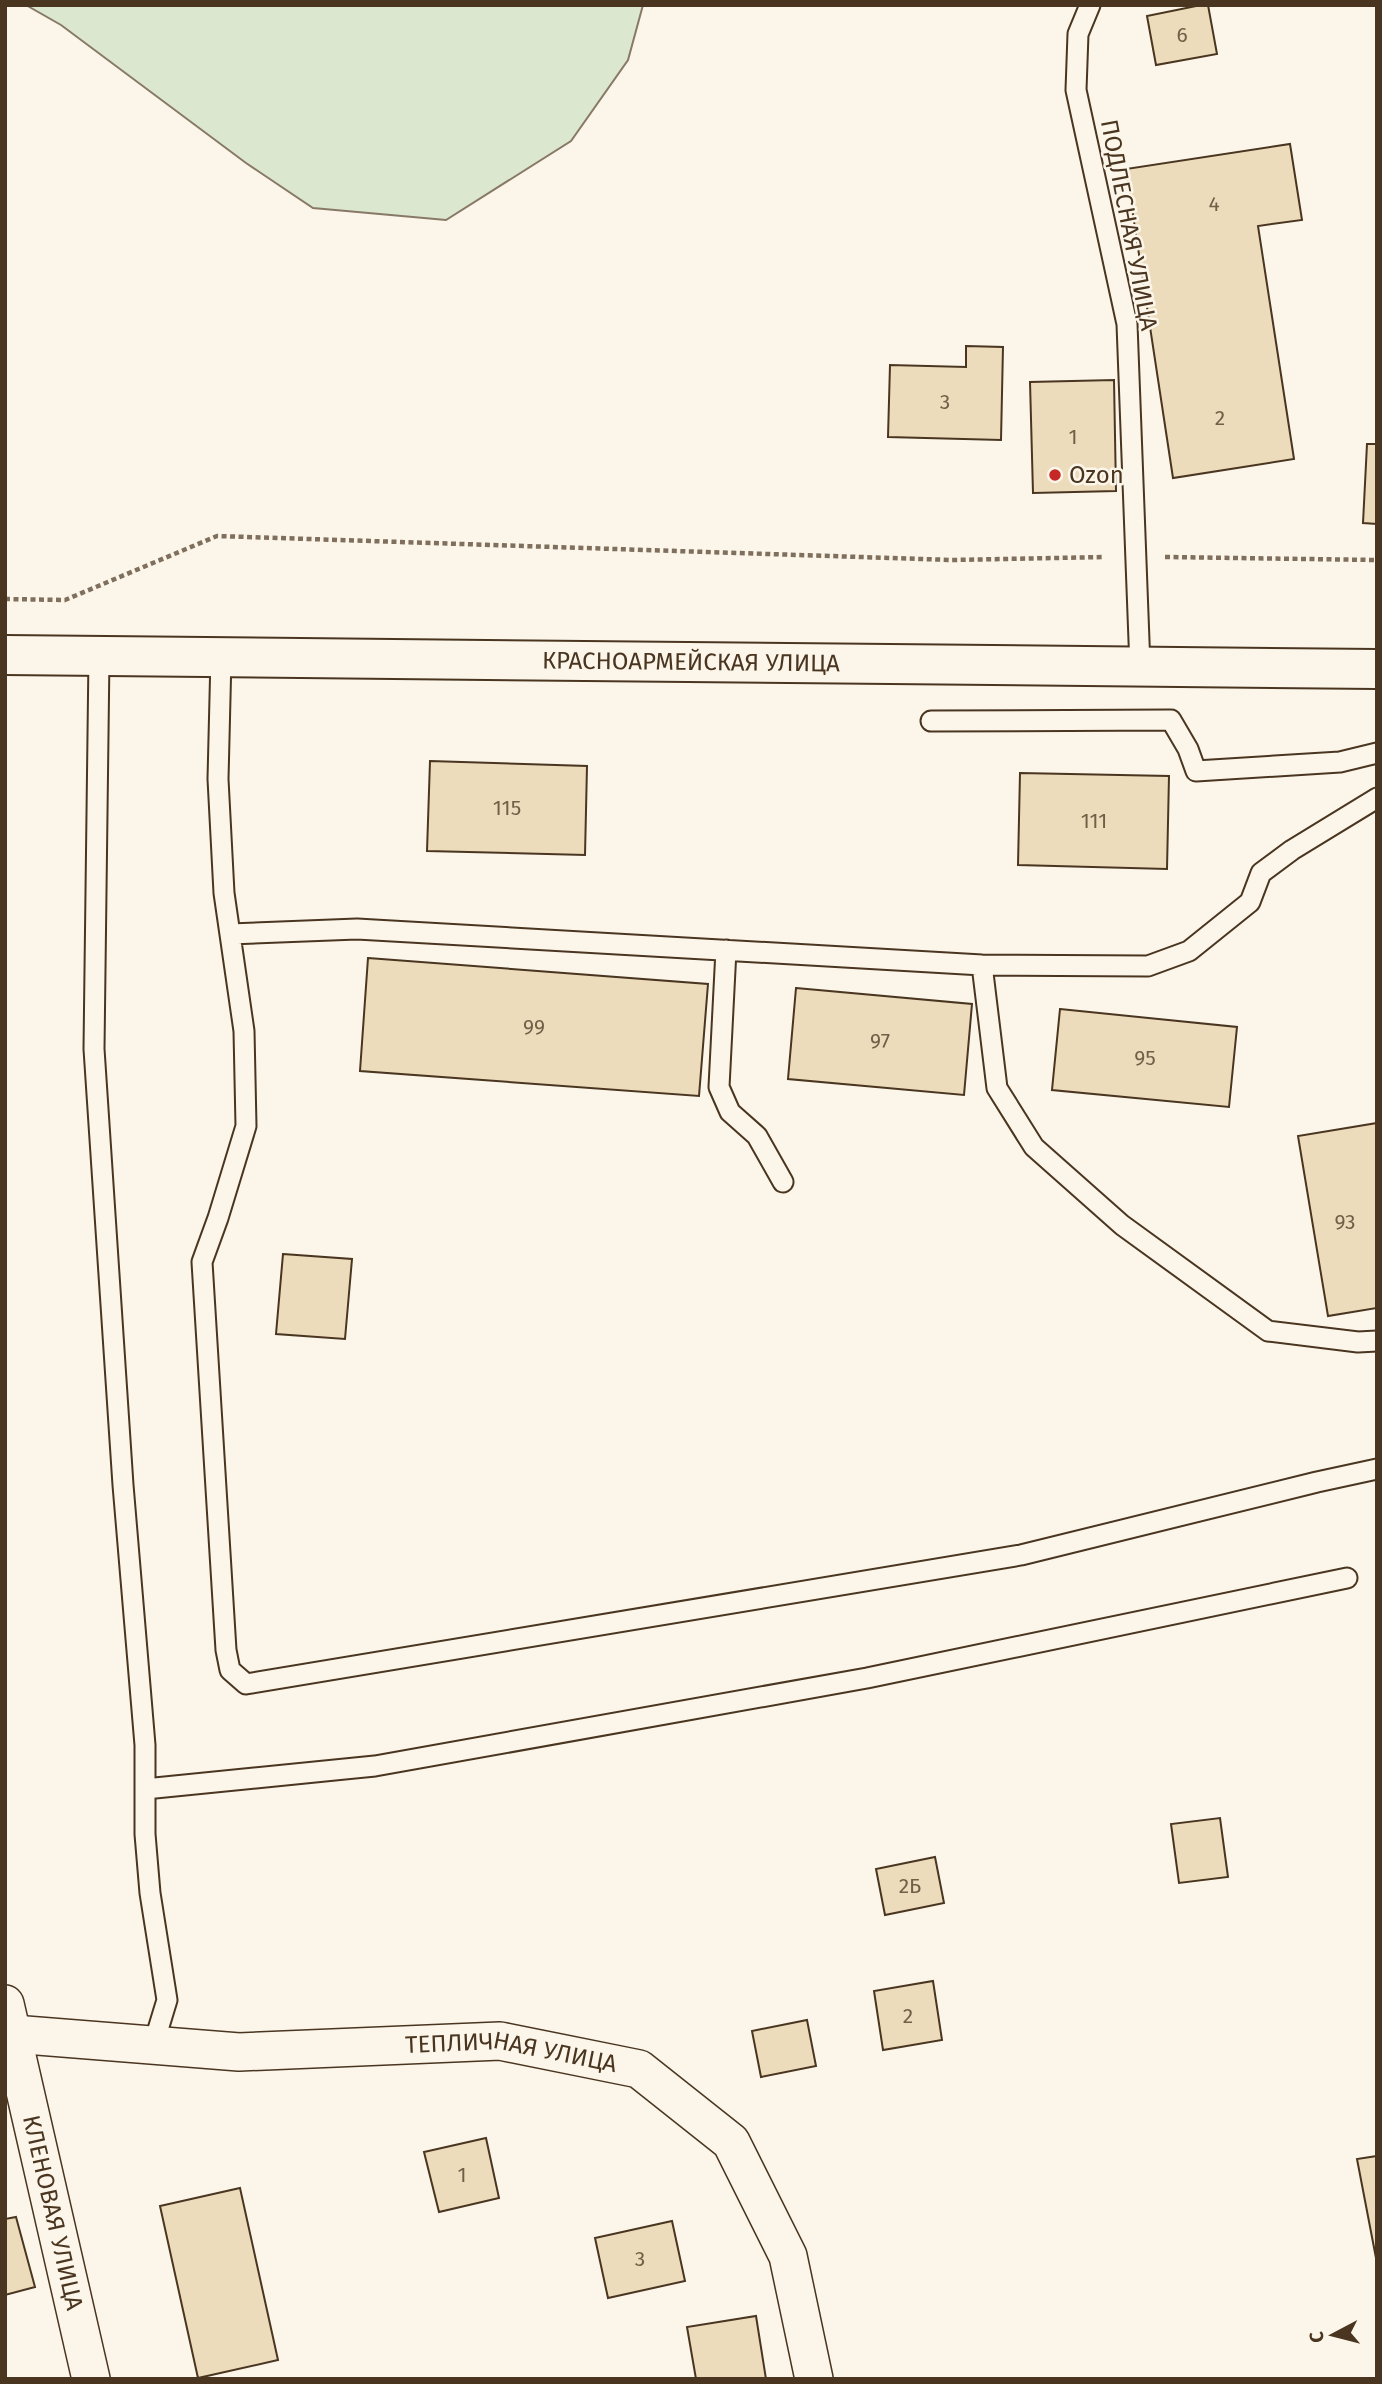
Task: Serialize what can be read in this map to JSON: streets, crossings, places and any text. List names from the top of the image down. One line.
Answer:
{"streets":{"street":["КРАСНОАРМЕЙСКАЯ УЛИЦА","ТЕПЛИЧНАЯ УЛИЦА","КЛЕНОВАЯ УЛИЦА"],"lane":["ПОДЛЕСНАЯ УЛИЦА"]},"crossings":[["ПОДЛЕСНАЯ УЛИЦА","КРАСНОАРМЕЙСКАЯ УЛИЦА"],["ТЕПЛИЧНАЯ УЛИЦА","КЛЕНОВАЯ УЛИЦА"]],"places":["Ozon"],"house_numbers":["6","4","3","2","1","115","111","99","97","95","93","2Б","2","1","3"],"north":"left"}
